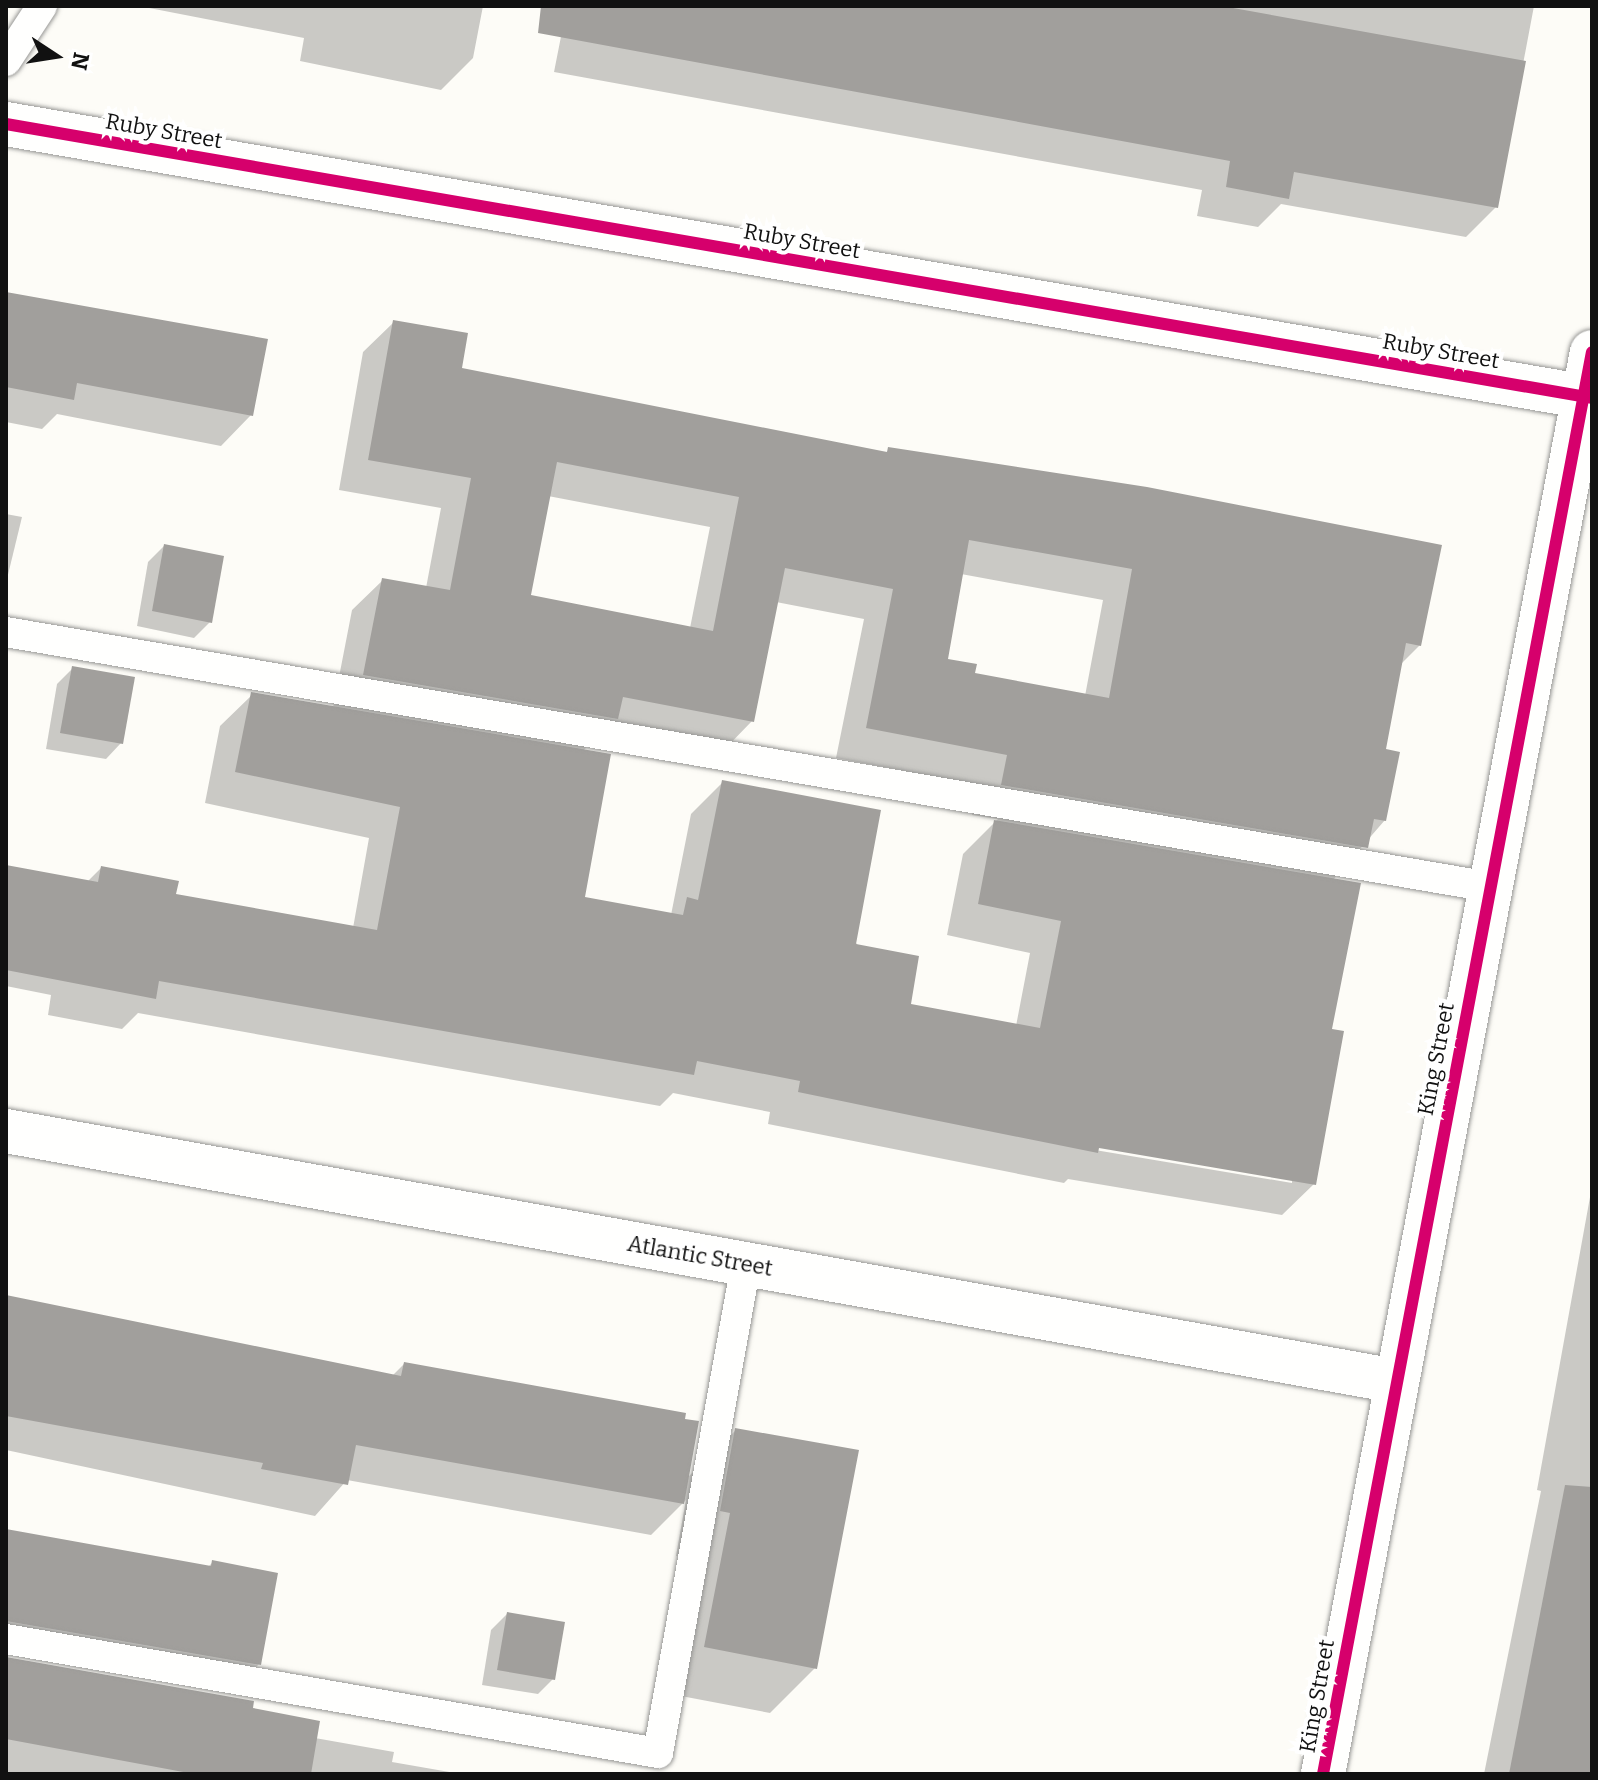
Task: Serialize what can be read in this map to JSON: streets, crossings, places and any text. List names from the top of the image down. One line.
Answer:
{"streets":{"street":["Ruby Street","King Street","Atlantic Street"]},"crossings":[["Ruby Street","King Street"],["King Street","Atlantic Street"]],"north":"right"}
